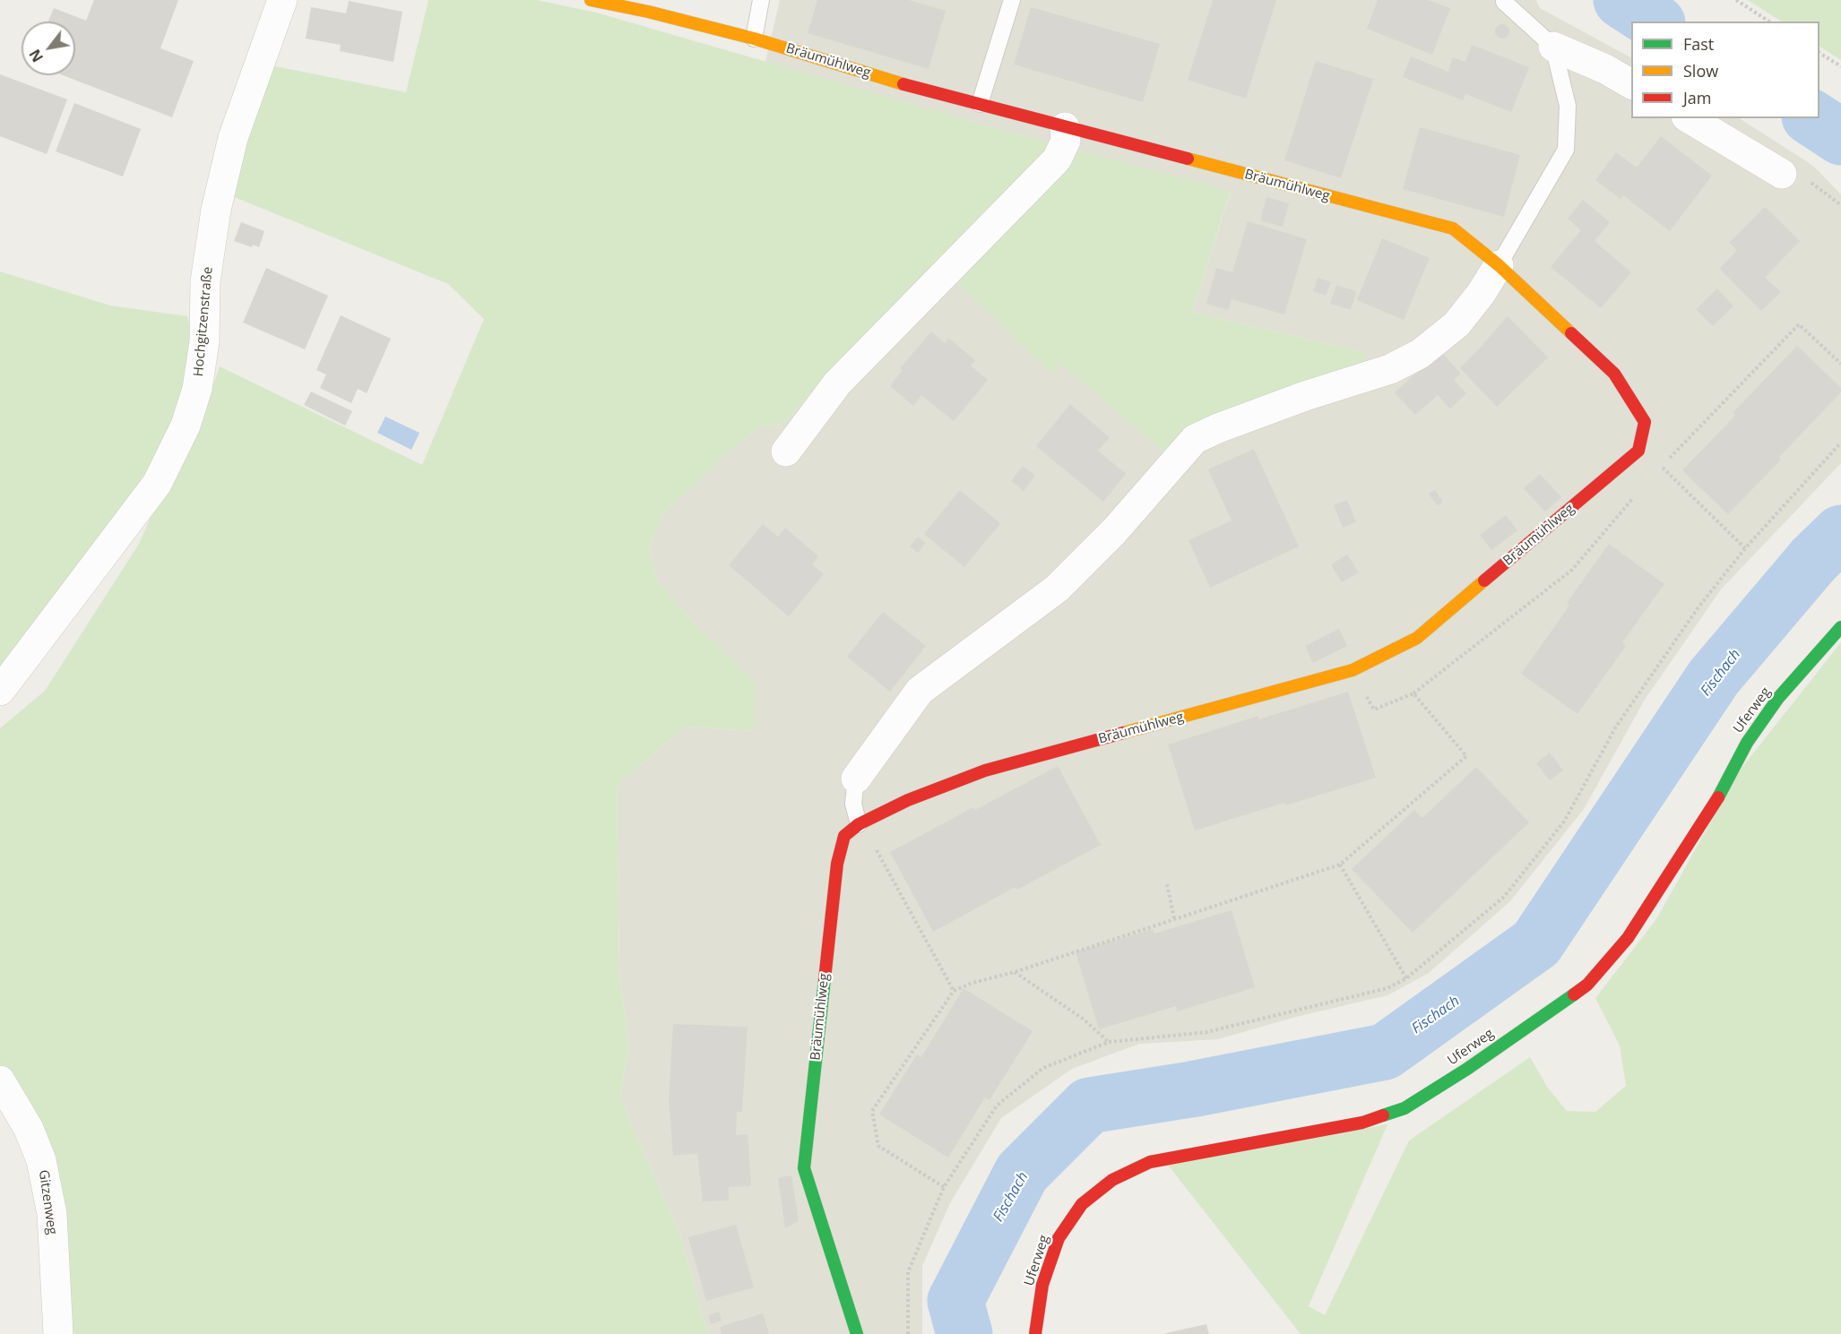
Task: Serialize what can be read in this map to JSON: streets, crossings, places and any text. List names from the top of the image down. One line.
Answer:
{"streets":{"street":["Bräumühlweg","Hochgitzenstraße","Uferweg","Gitzenweg"]},"water":["Fischach"],"legend":["Fast","Slow","Jam"],"north":"bottom left"}
